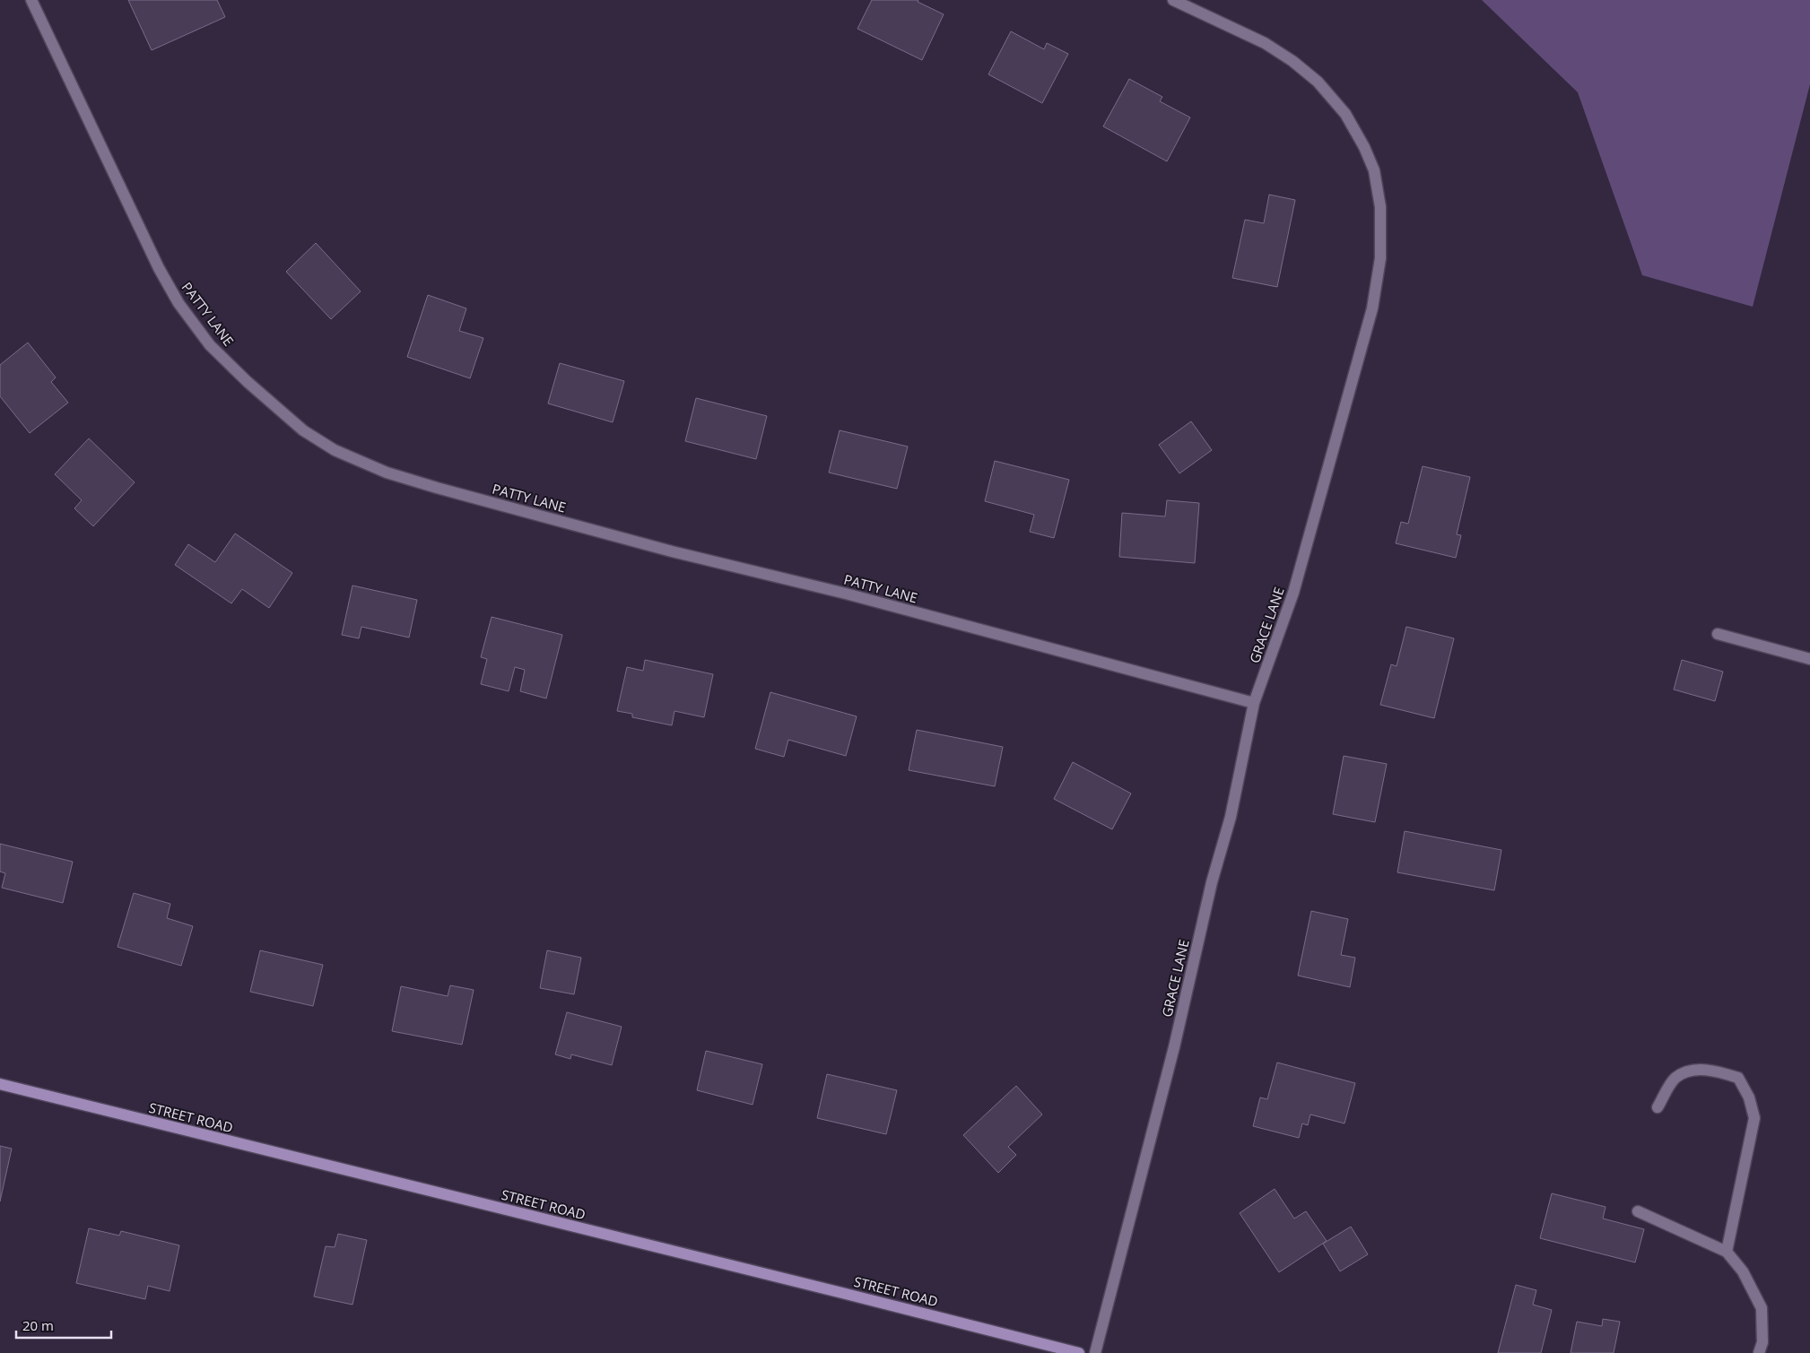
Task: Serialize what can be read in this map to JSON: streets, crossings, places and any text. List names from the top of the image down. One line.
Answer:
{"streets":{"main road":["STREET ROAD"],"street":["PATTY LANE","GRACE LANE"]},"crossings":[["PATTY LANE","GRACE LANE"]],"scale_bar":"20 m"}
